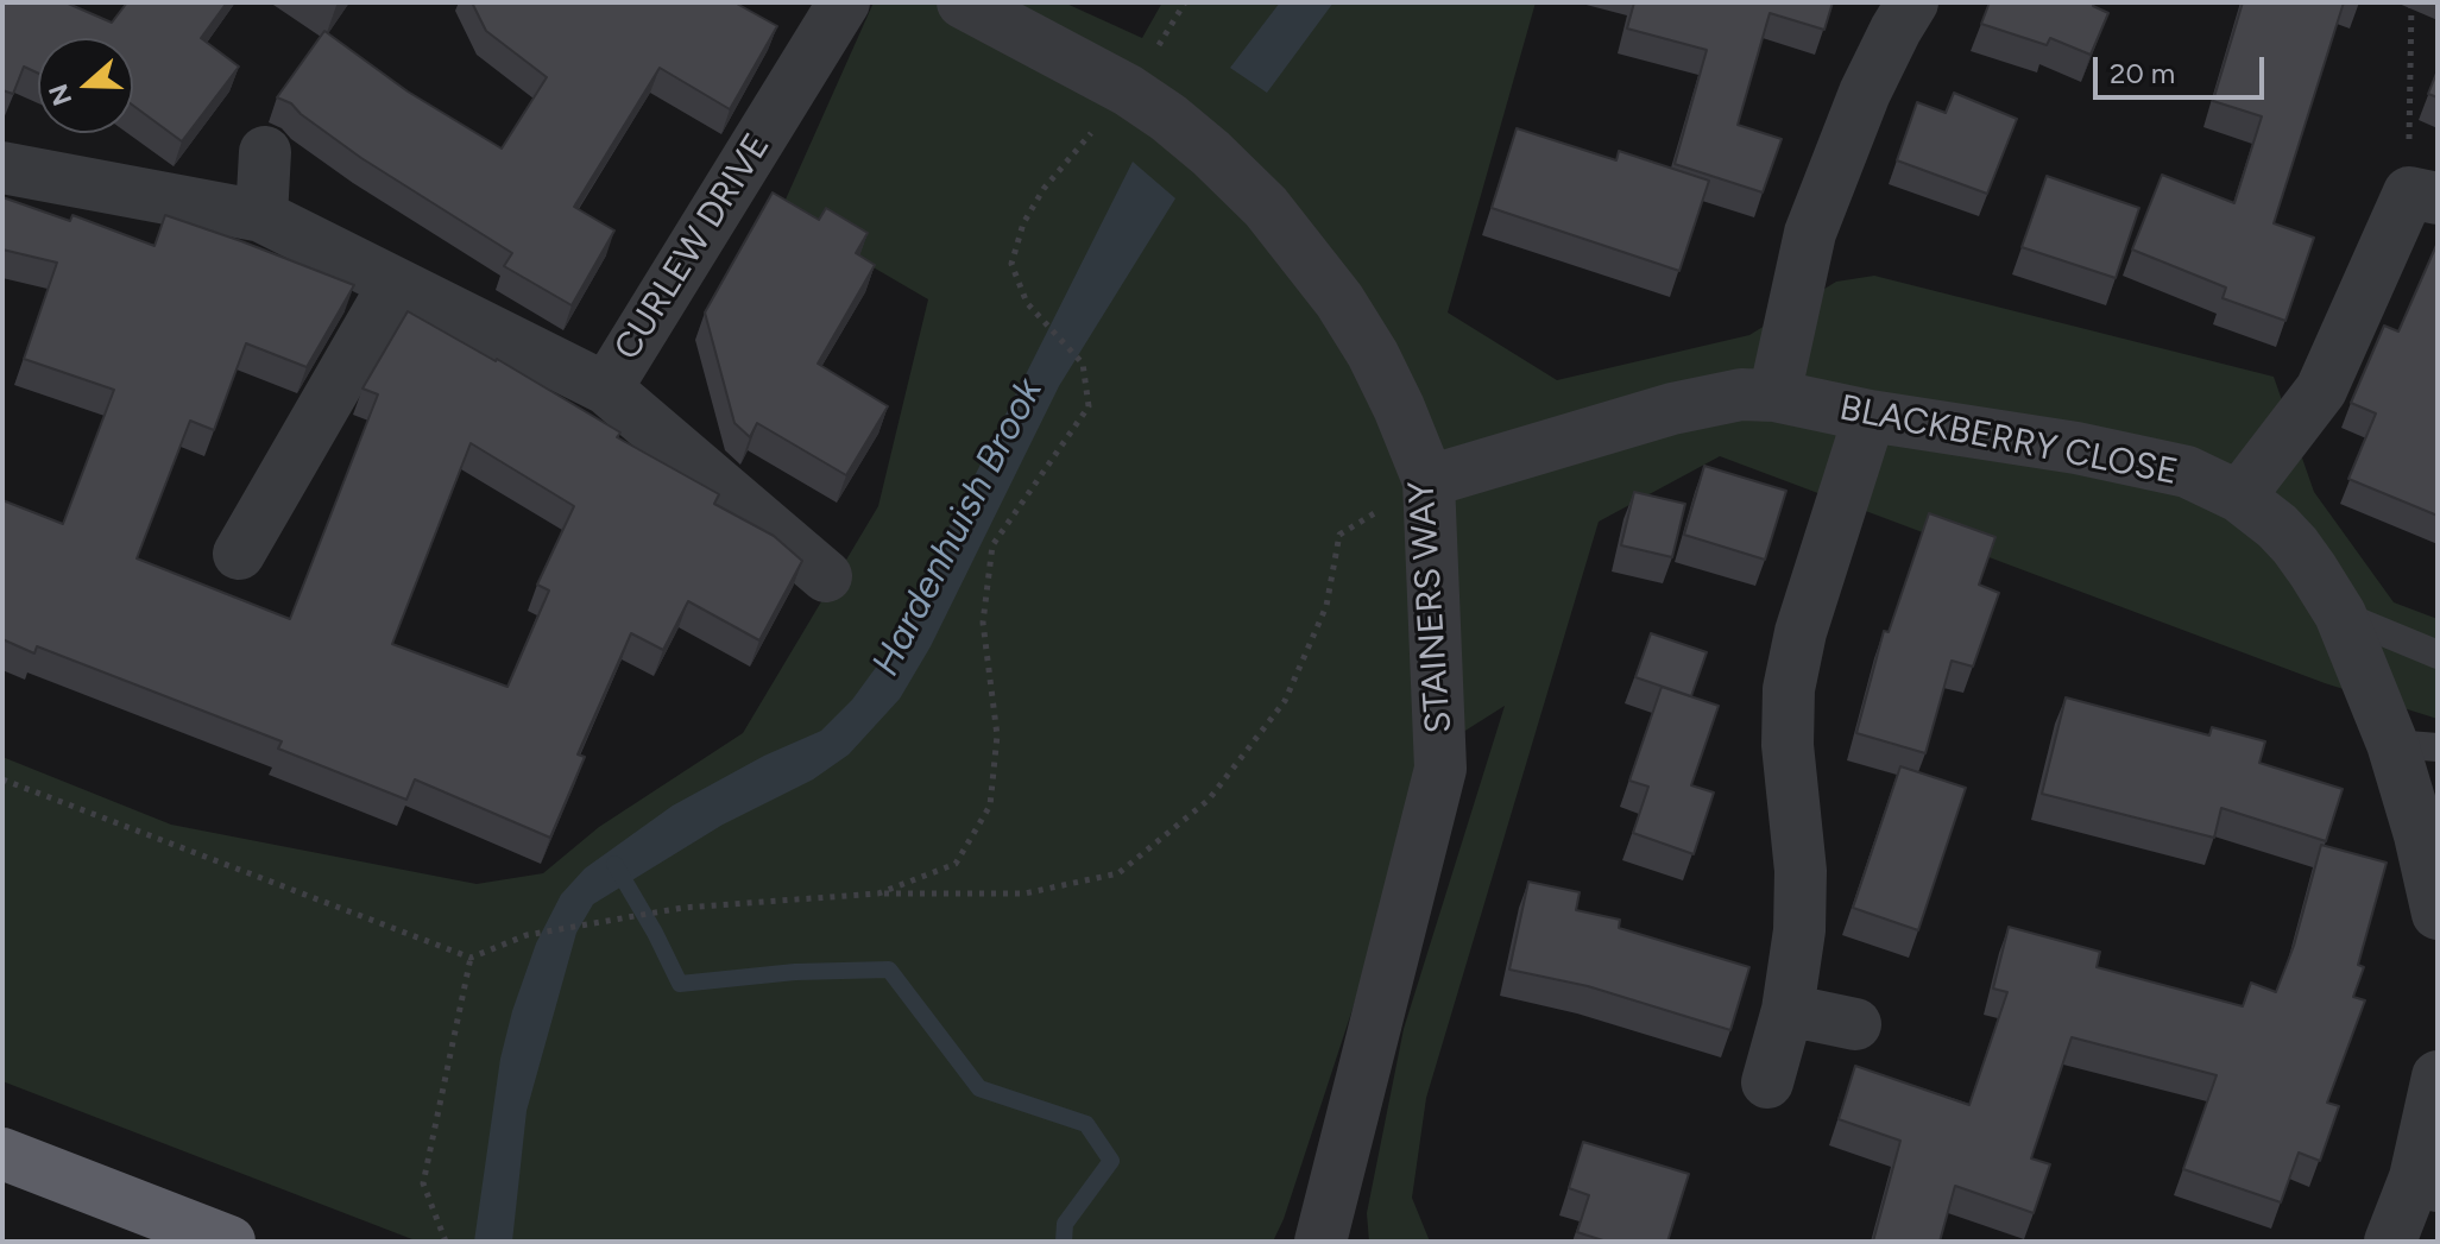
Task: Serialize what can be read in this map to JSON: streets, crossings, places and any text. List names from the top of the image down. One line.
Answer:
{"streets":{"street":["CURLEW DRIVE","BLACKBERRY CLOSE","STAINERS WAY"]},"crossings":[["BLACKBERRY CLOSE","STAINERS WAY"]],"water":["Hardenhuish Brook"],"scale_bar":"20 m","north":"left"}
